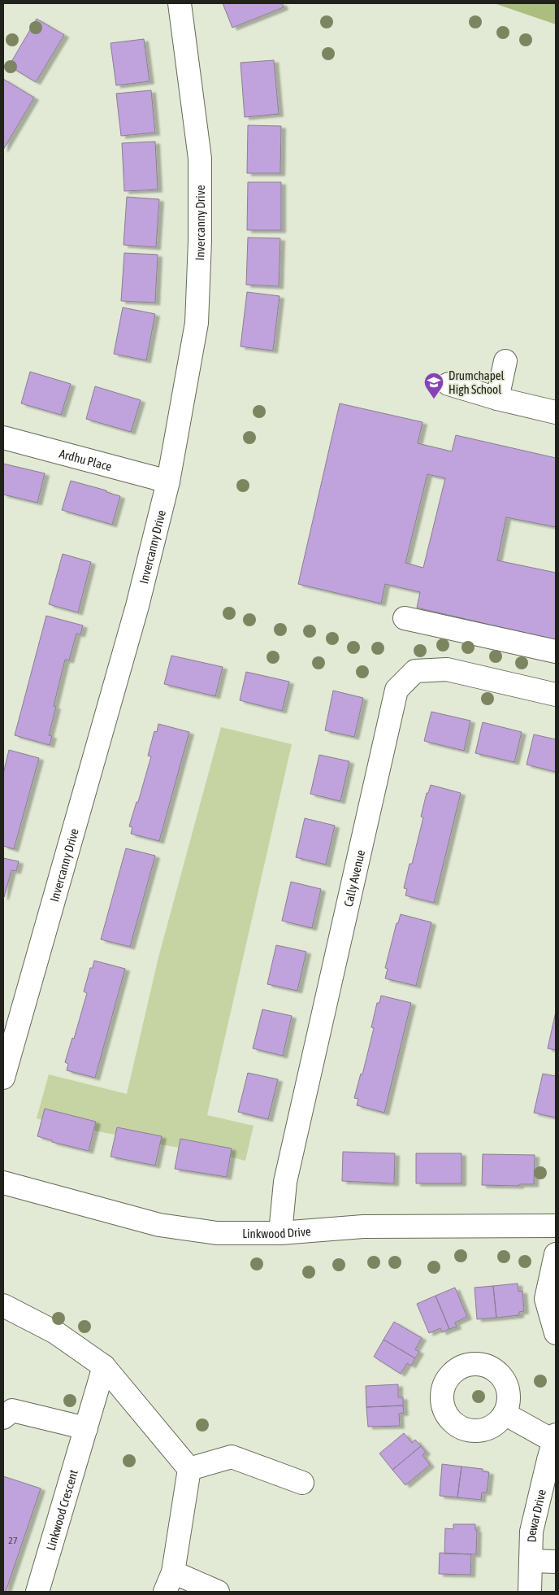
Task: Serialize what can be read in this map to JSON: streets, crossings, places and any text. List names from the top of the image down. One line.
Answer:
{"streets":{"street":["Invercanny Drive","Ardhu Place","Cally Avenue","Linkwood Drive","Linkwood Crescent","Dewar Drive"]},"crossings":[["Invercanny Drive","Ardhu Place"],["Cally Avenue","Linkwood Drive"]],"places":{"school or university":["Drumchapel High School"]},"house_numbers":["27"]}
